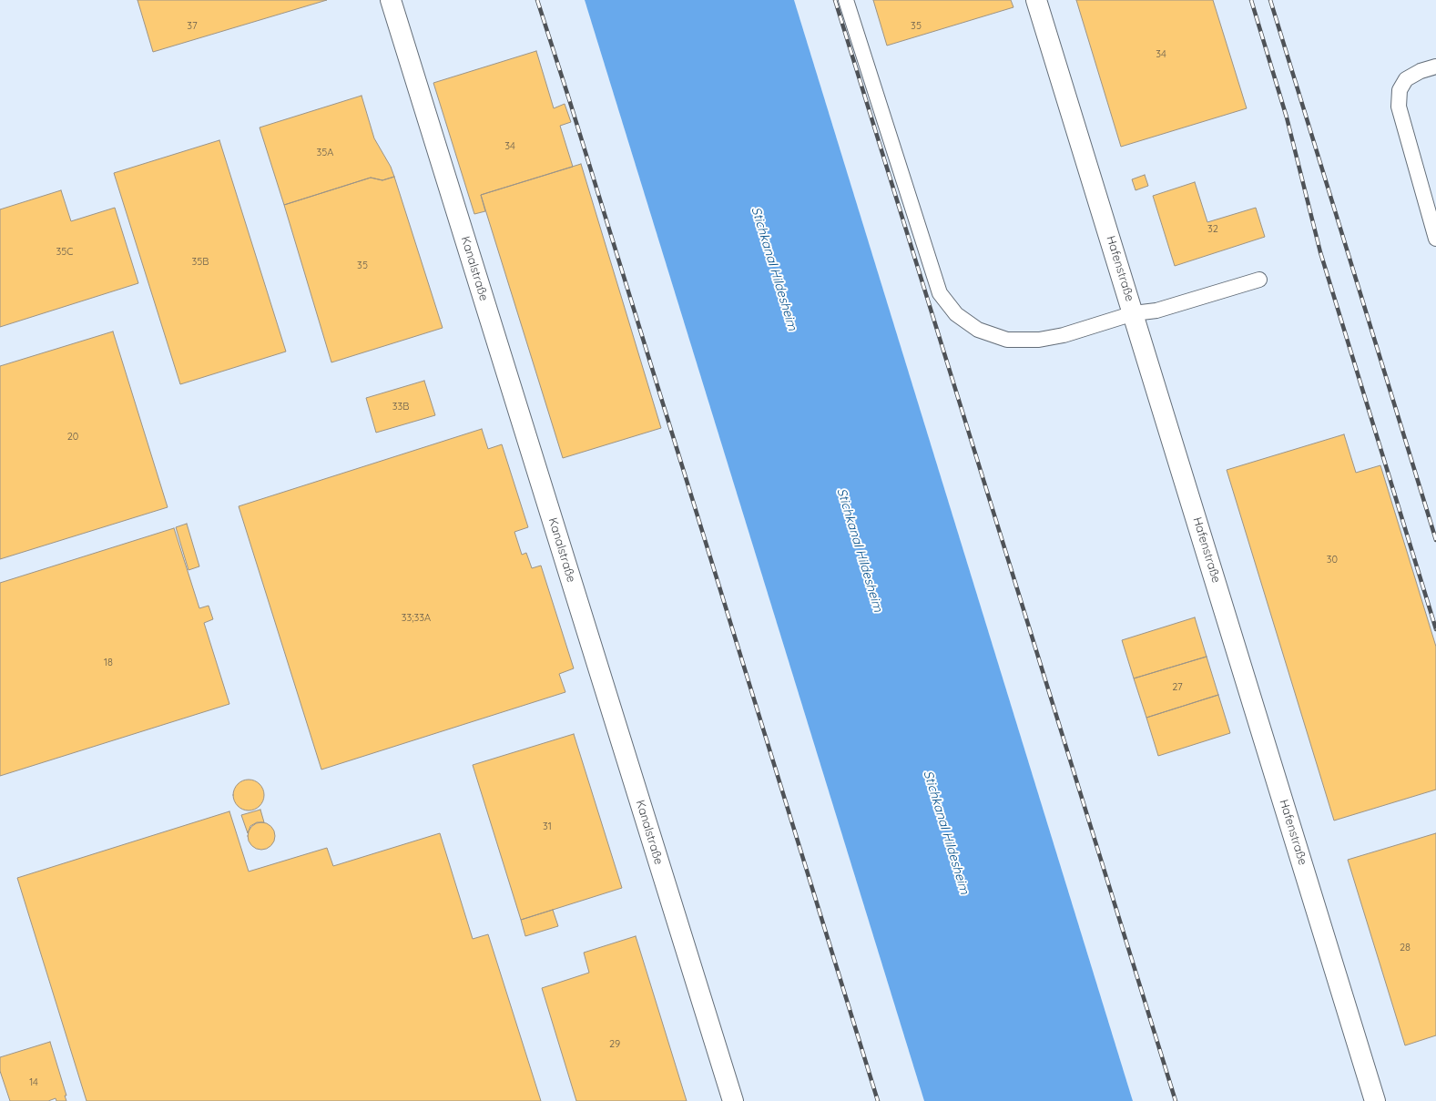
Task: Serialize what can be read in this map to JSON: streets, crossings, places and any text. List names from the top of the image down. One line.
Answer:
{"streets":{"street":["Kanalstraße","Hafenstraße"]},"water":["Stichkanal Hildesheim"],"house_numbers":["37","35","34","34","35A","32","35C","35B","35","33B","20","30","33;33A","18","27","31","28","29","14"]}
